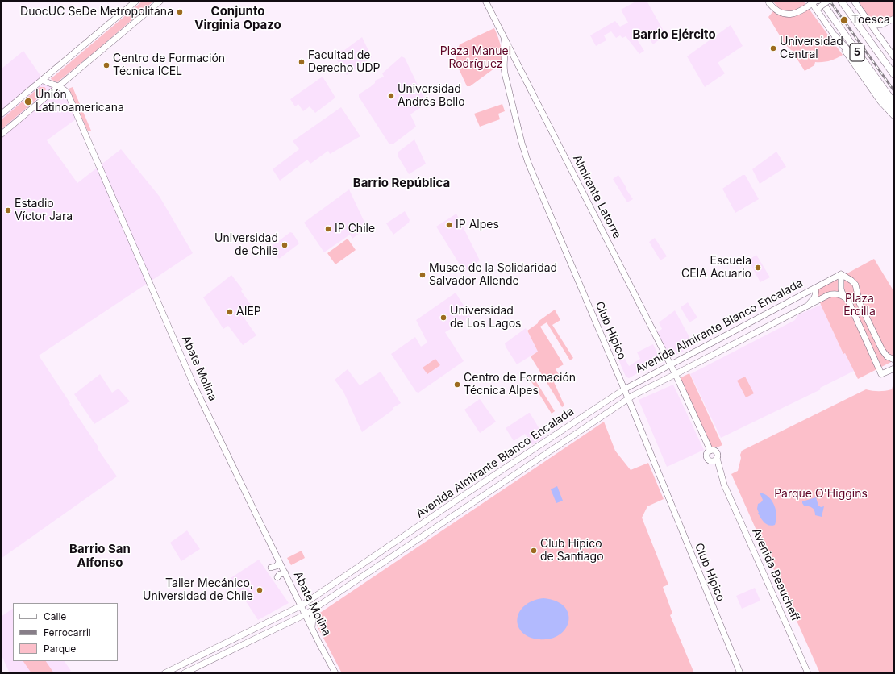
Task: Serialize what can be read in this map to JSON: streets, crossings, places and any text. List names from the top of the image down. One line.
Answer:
{"streets":{"highway":["5"],"main road":["Almirante Latorre","Avenida Almirante Blanco Encalada","Club Hípico","Abate Molina","Avenida Beaucheff"]},"crossings":[["Almirante Latorre","Avenida Almirante Blanco Encalada"],["Almirante Latorre","Club Hípico"],["Avenida Almirante Blanco Encalada","Club Hípico"],["Avenida Almirante Blanco Encalada","Abate Molina"]],"districts":["Conjunto Virginia Opazo","Barrio Ejército","Barrio República","Barrio San Alfonso"],"parks":["Plaza Manuel Rodríguez","Plaza Ercilla","Parque O'Higgins"],"places":["DuocUC SeDe Metropolitana","Toesca","Universidad Central","Facultad de Derecho UDP","Centro de Formación Técnica ICEL","Universidad Andrés Bello","Unión Latinoamericana","Estadio Víctor Jara","IP Alpes","IP Chile","Universidad de Chile","Escuela CEIA Acuario","Museo de la Solidaridad Salvador Allende","AIEP","Universidad de Los Lagos","Centro de Formación Técnica Alpes","Club Hípico de Santiago","Taller Mecánico, Universidad de Chile"],"legend":["Calle","Ferrocarril","Parque"]}
